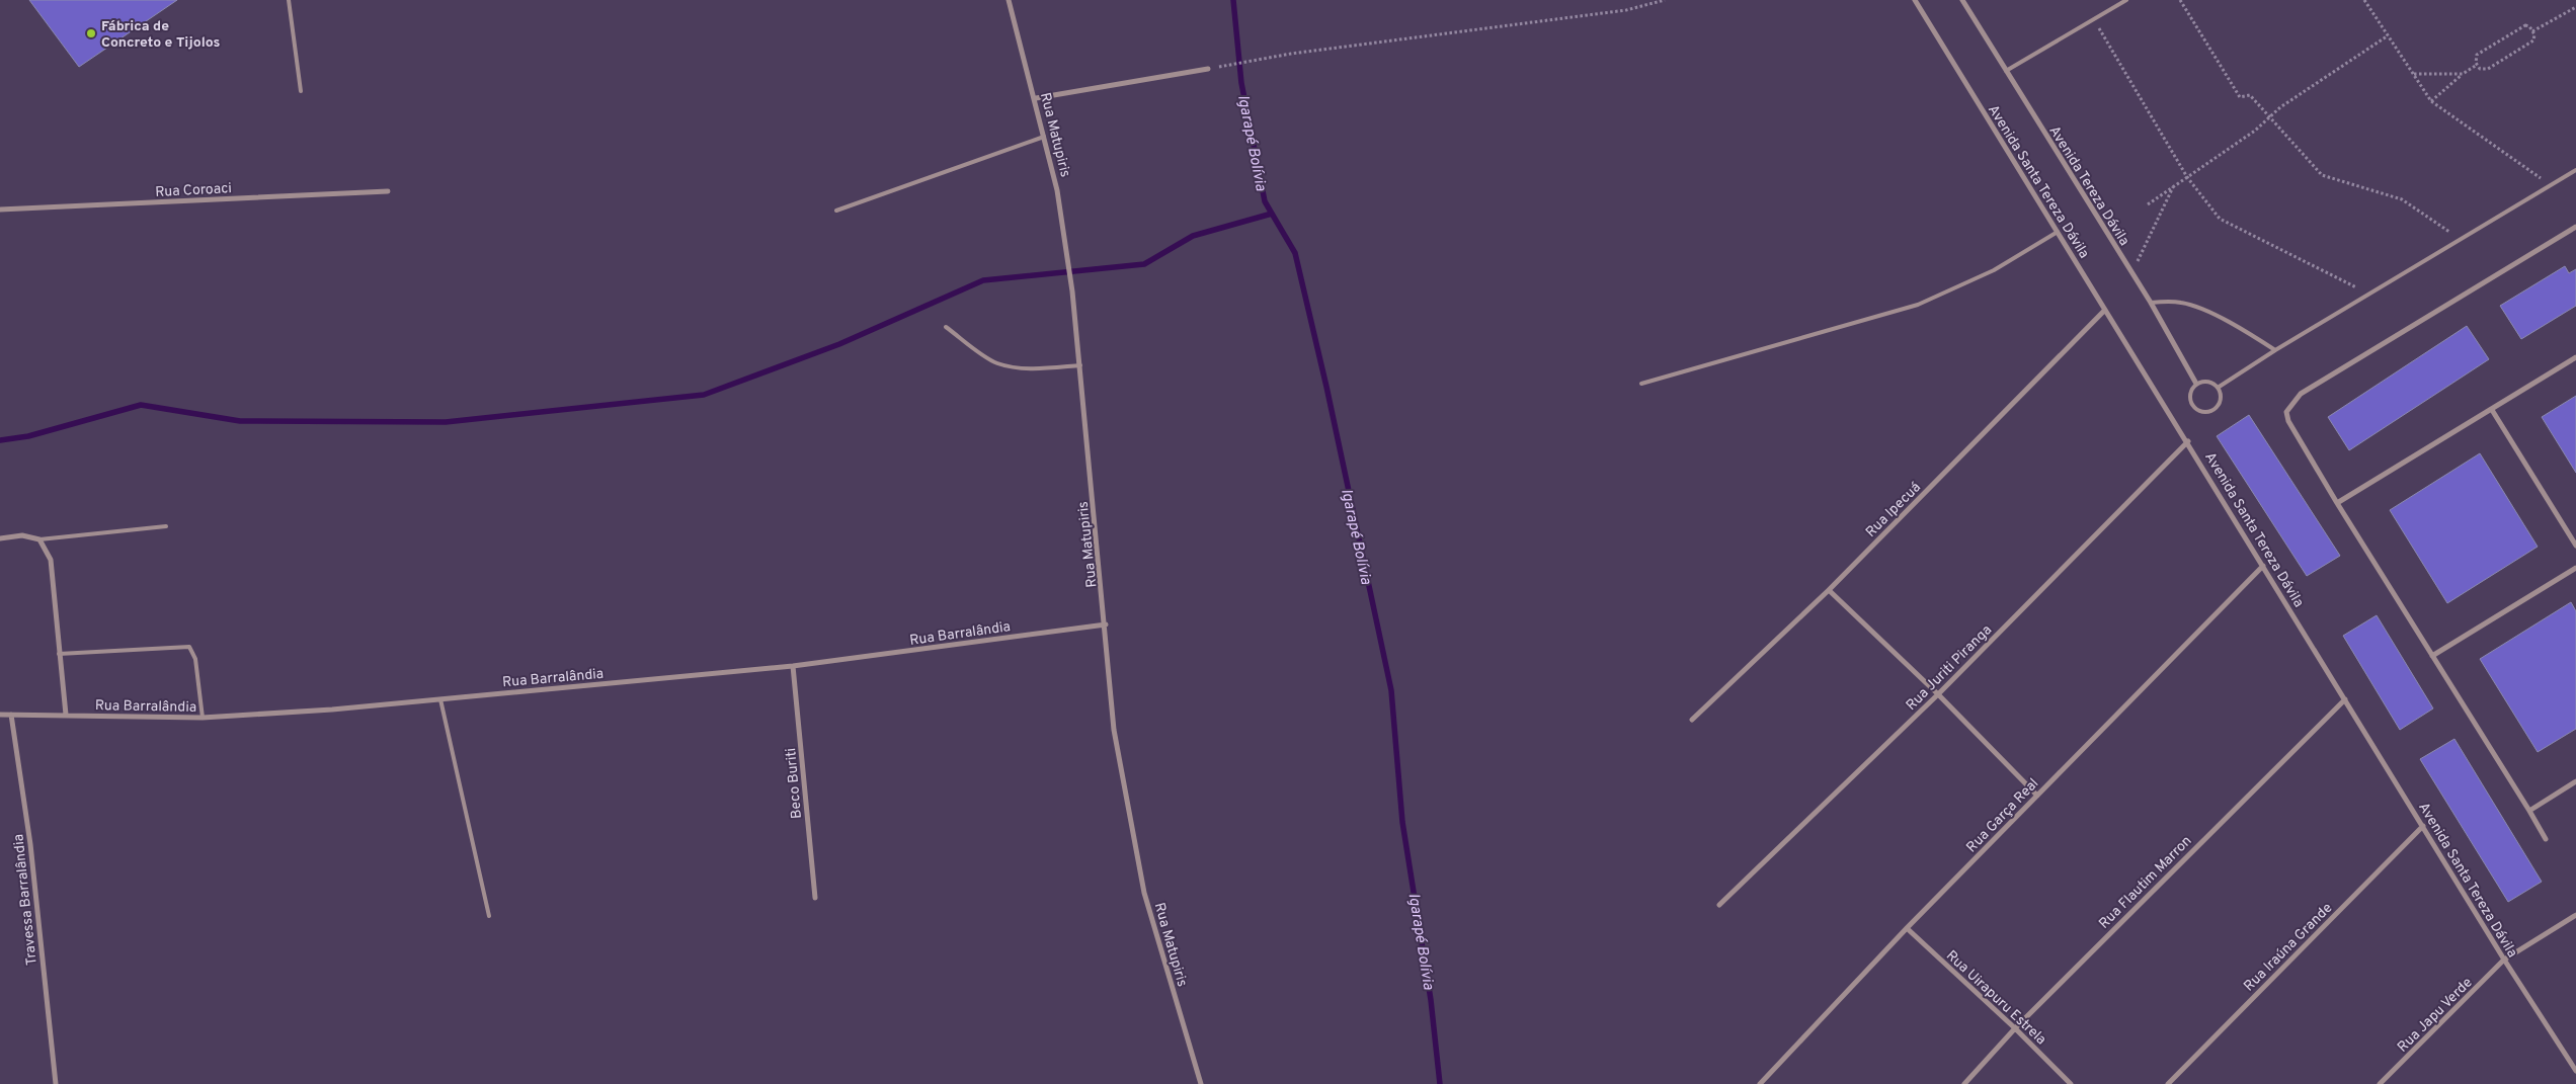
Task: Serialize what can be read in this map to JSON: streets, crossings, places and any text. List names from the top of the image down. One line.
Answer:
{"streets":{"street":["Rua Matupiris","Avenida Santa Tereza Dávila","Avenida Tereza Dávila","Rua Coroaci","Rua Ipecuá","Rua Barralândia","Rua Juriti Piranga","Beco Buriti","Rua Garça Real","Rua Flautim Marron","Travessa Barralândia","Rua Iraúna Grande","Rua Uirapuru Estrela","Rua Japu Verde"]},"crossings":[["Rua Matupiris","Rua Barralândia"],["Avenida Santa Tereza Dávila","Rua Ipecuá"],["Avenida Santa Tereza Dávila","Rua Juriti Piranga"],["Avenida Santa Tereza Dávila","Rua Garça Real"],["Avenida Santa Tereza Dávila","Rua Flautim Marron"],["Avenida Santa Tereza Dávila","Rua Iraúna Grande"],["Avenida Santa Tereza Dávila","Rua Japu Verde"],["Rua Barralândia","Beco Buriti"],["Rua Barralândia","Travessa Barralândia"],["Rua Garça Real","Rua Uirapuru Estrela"],["Rua Flautim Marron","Rua Uirapuru Estrela"]],"water":["Igarapé Bolívia"],"places":["Fábrica de Concreto e Tijolos"]}
